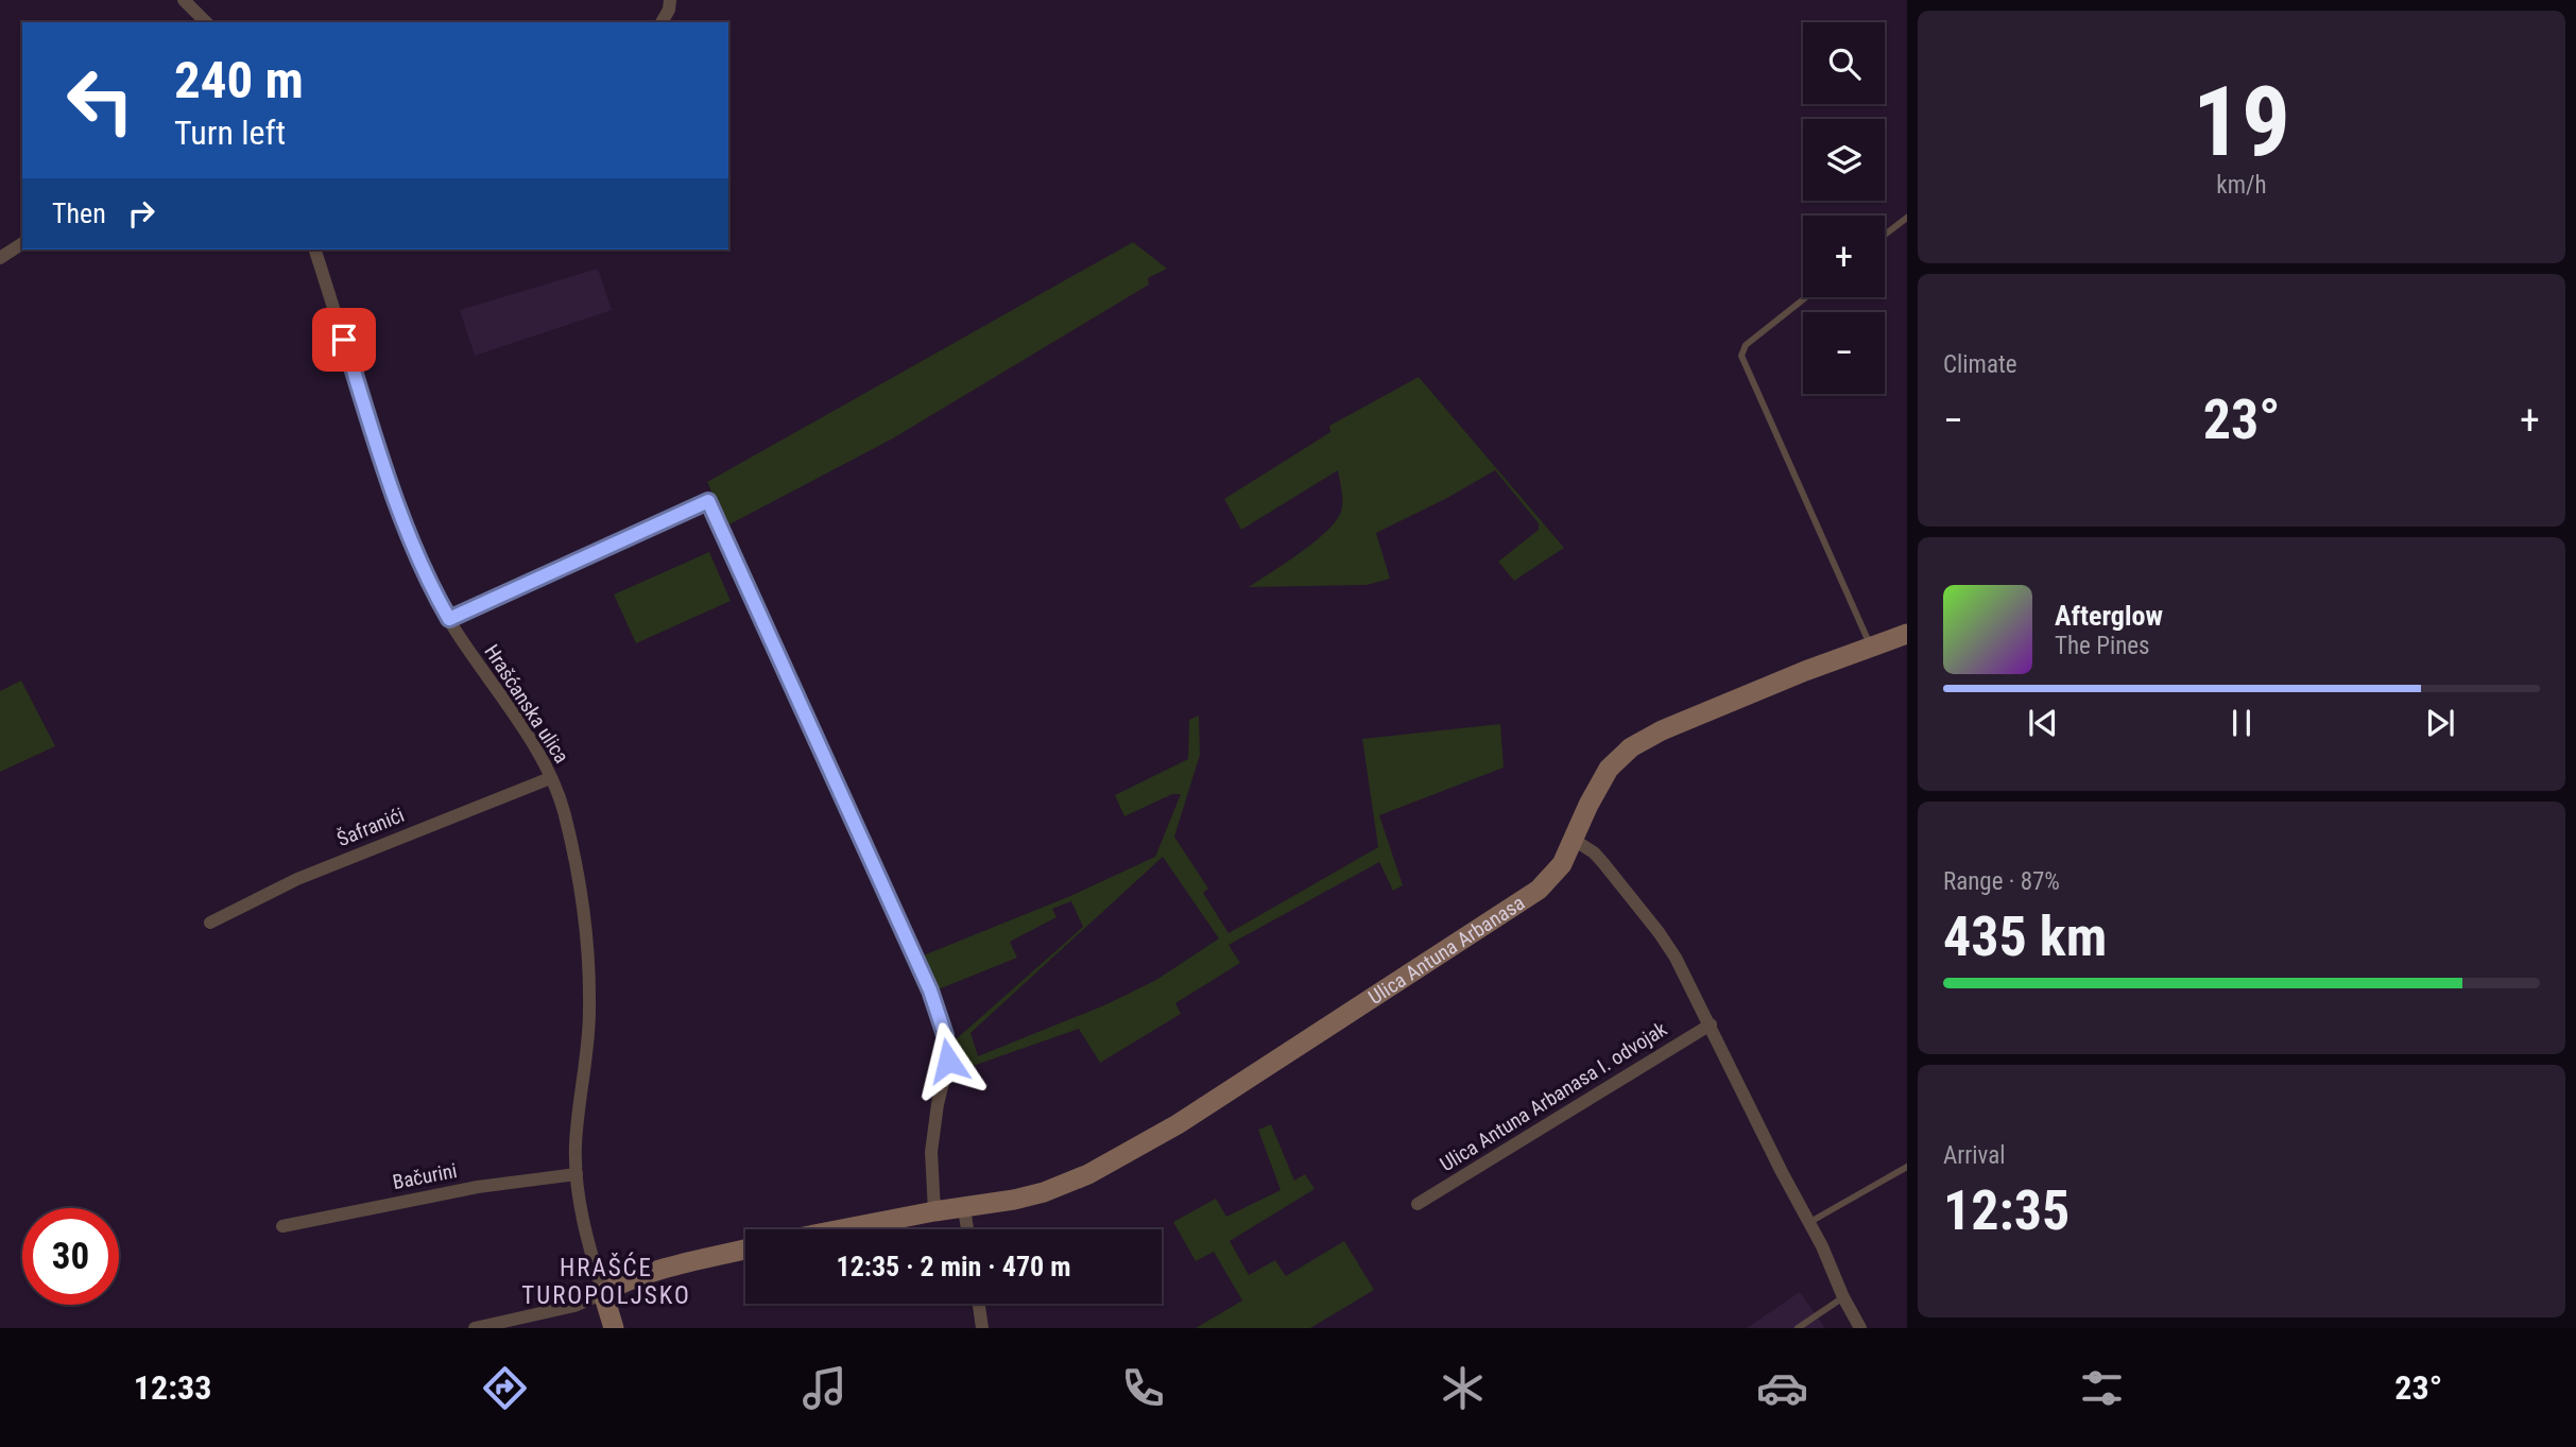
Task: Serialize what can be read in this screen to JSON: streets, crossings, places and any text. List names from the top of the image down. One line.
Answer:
{"streets":{"main road":["Ulica Antuna Arbanasa"],"street":["Hrašćanska ulica","Šafranići","Ulica Antuna Arbanasa I. odvojak","Bačurini"]},"crossings":[["Hrašćanska ulica","Šafranići"],["Hrašćanska ulica","Bačurini"]],"districts":["HRAŠĆE TUROPOLJSKO"],"page":{"tile":[["19","km/h"],"Climate",["Range · 87%","435 km"],["Arrival","12:35"]],"map_buttons":["+","−"],"turn":["240 m","Turn left"],"then":"Then","heat":["−","23°","+"],"song":["Afterglow","The Pines"],"limit":"30","trip":"12:35 · 2 min · 470 m","tabs":["12:33","23°"]}}
